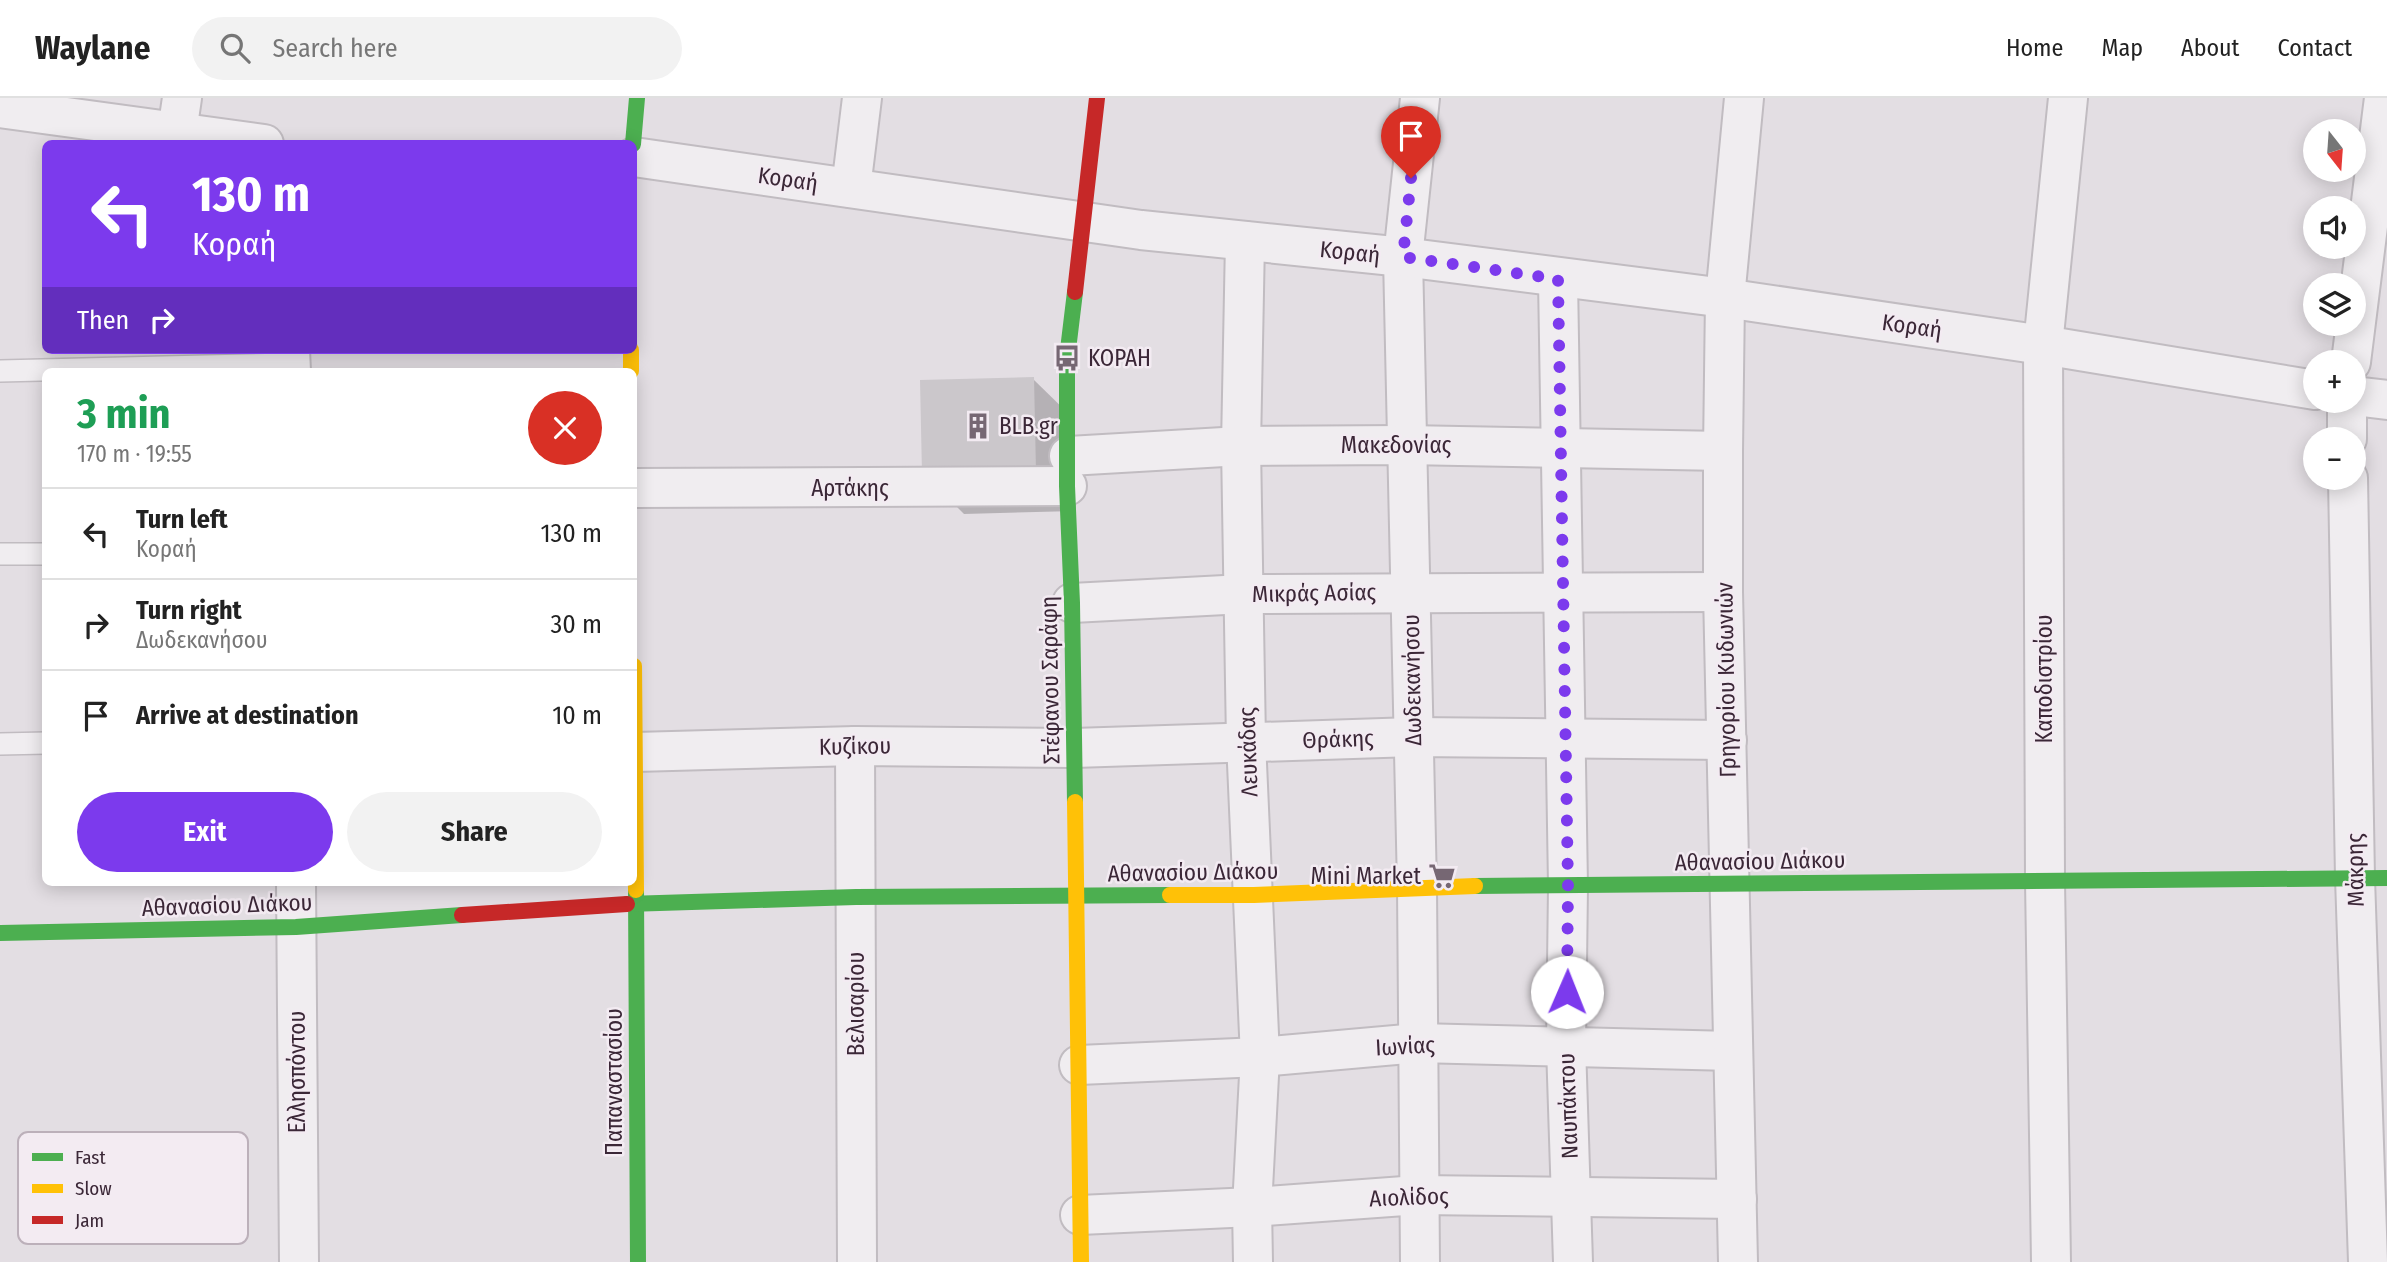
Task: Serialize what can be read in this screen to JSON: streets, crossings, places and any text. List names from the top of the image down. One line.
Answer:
{"streets":{"street":["Κοραή","Μακεδονίας","Αρτάκης","Μικράς Ασίας","Καποδιστρίου","Στέφανου Σαράφη","Δωδεκανήσου","Γρηγορίου Κυδωνιών","Θράκης","Κυζίκου","Λευκάδας","Αθανασίου Διάκου","Μάκρης","Βελισαρίου","Ιωνίας","Ελλησπόντου","Παπαναστασίου","Ναυπάκτου","Αιολίδος"]},"crossings":[["Κοραή","Καποδιστρίου"],["Κοραή","Στέφανου Σαράφη"],["Κοραή","Δωδεκανήσου"],["Κοραή","Γρηγορίου Κυδωνιών"],["Κοραή","Λευκάδας"],["Κοραή","Ναυπάκτου"],["Μακεδονίας","Αρτάκης"],["Μακεδονίας","Στέφανου Σαράφη"],["Μακεδονίας","Δωδεκανήσου"],["Μακεδονίας","Γρηγορίου Κυδωνιών"],["Μακεδονίας","Λευκάδας"],["Μακεδονίας","Ναυπάκτου"],["Αρτάκης","Στέφανου Σαράφη"],["Μικράς Ασίας","Στέφανου Σαράφη"],["Μικράς Ασίας","Δωδεκανήσου"],["Μικράς Ασίας","Γρηγορίου Κυδωνιών"],["Μικράς Ασίας","Λευκάδας"],["Μικράς Ασίας","Ναυπάκτου"],["Καποδιστρίου","Αθανασίου Διάκου"],["Στέφανου Σαράφη","Θράκης"],["Στέφανου Σαράφη","Κυζίκου"],["Στέφανου Σαράφη","Αθανασίου Διάκου"],["Στέφανου Σαράφη","Ιωνίας"],["Στέφανου Σαράφη","Αιολίδος"],["Δωδεκανήσου","Θράκης"],["Δωδεκανήσου","Αθανασίου Διάκου"],["Δωδεκανήσου","Ιωνίας"],["Δωδεκανήσου","Αιολίδος"],["Γρηγορίου Κυδωνιών","Θράκης"],["Γρηγορίου Κυδωνιών","Αθανασίου Διάκου"],["Γρηγορίου Κυδωνιών","Ιωνίας"],["Γρηγορίου Κυδωνιών","Αιολίδος"],["Θράκης","Κυζίκου"],["Θράκης","Λευκάδας"],["Θράκης","Ναυπάκτου"],["Κυζίκου","Βελισαρίου"],["Λευκάδας","Αθανασίου Διάκου"],["Λευκάδας","Ιωνίας"],["Λευκάδας","Αιολίδος"],["Αθανασίου Διάκου","Μάκρης"],["Αθανασίου Διάκου","Βελισαρίου"],["Αθανασίου Διάκου","Ελλησπόντου"],["Αθανασίου Διάκου","Παπαναστασίου"],["Αθανασίου Διάκου","Ναυπάκτου"],["Ιωνίας","Ναυπάκτου"],["Ναυπάκτου","Αιολίδος"]],"places":{"bus stop":["ΚΟΡΑΗ"],"building":["BLB.gr"],"supermarket":["Mini Market"]},"legend":["Fast","Slow","Jam"],"north":"bottom","page":{"header":"Waylane","search":"Search here","nav":["Home","Map","About","Contact"],"map_buttons":["+","−"],"turn":["130 m","Κοραή"],"then":"Then","heading":["3 min","170 m · 19:55"],"list":[{"name":"Turn left","note":"Κοραή","value":"130 m"},{"name":"Turn right","note":"Δωδεκανήσου","value":"30 m"},{"name":"Arrive at destination","value":"10 m"}],"buttons":["Exit","Share"]}}
